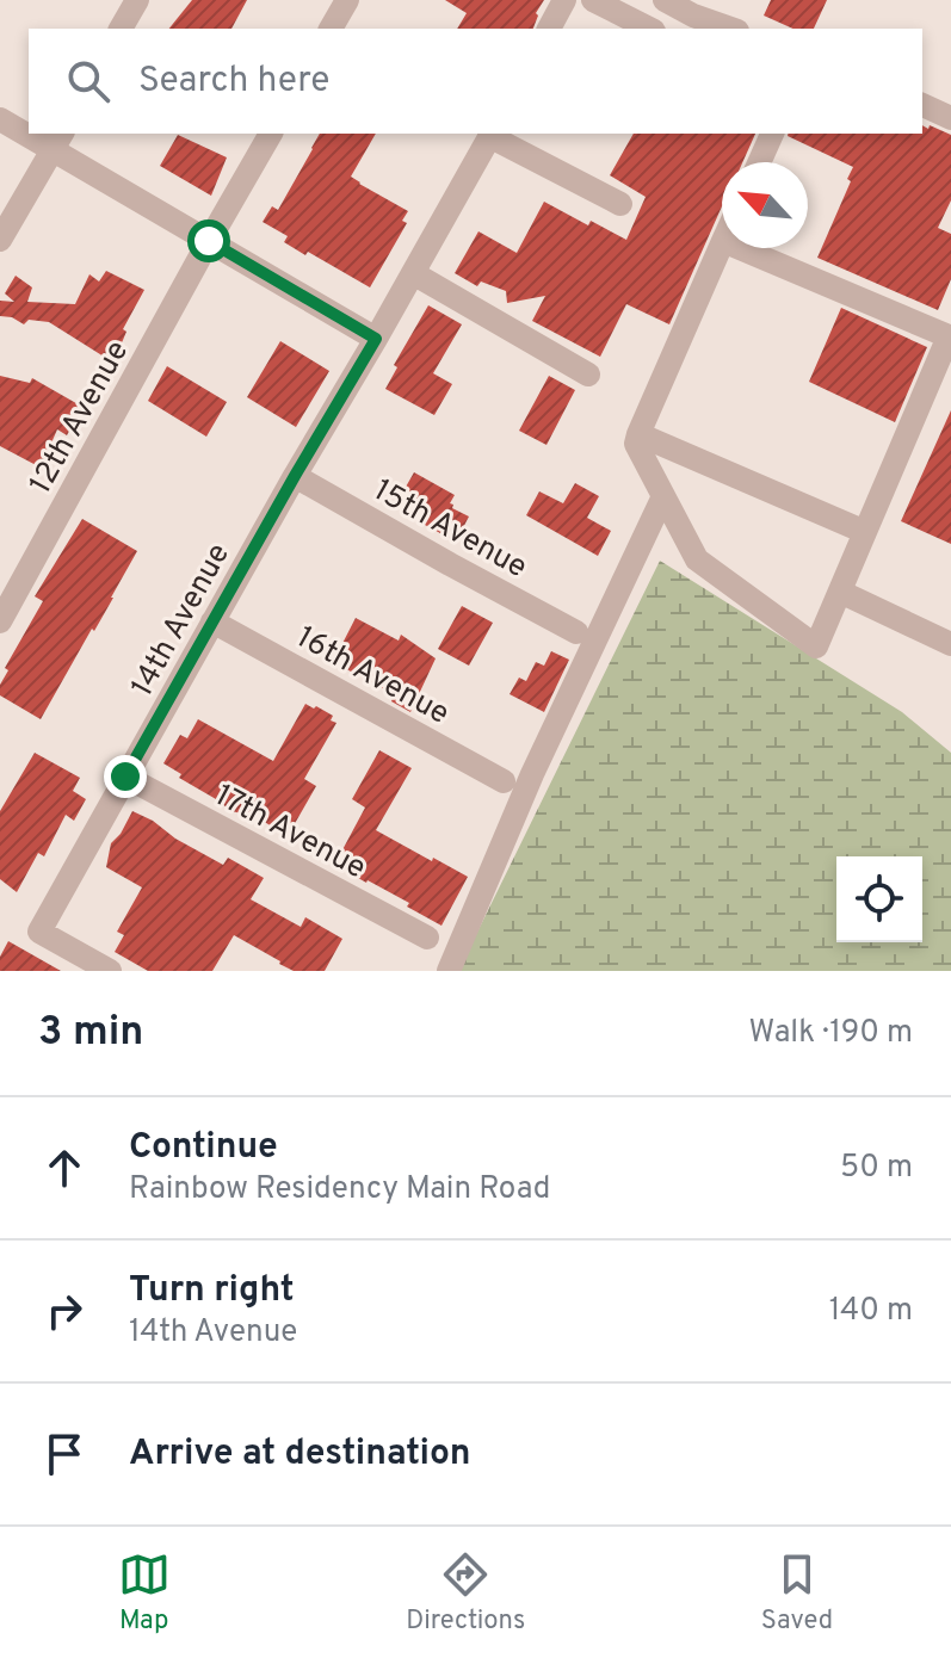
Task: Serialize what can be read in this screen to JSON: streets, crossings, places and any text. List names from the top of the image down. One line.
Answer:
{"streets":{"street":["12th Avenue","15th Avenue","14th Avenue","16th Avenue","17th Avenue"]},"crossings":[["15th Avenue","14th Avenue"],["14th Avenue","16th Avenue"],["14th Avenue","17th Avenue"]],"north":"top left","page":{"search":"Search here","heading":["3 min","Walk · 190 m"],"list":[["Continue","Rainbow Residency Main Road","50 m"],["Turn right","14th Avenue","140 m"],"Arrive at destination"],"nav":["Map","Directions","Saved"]}}
